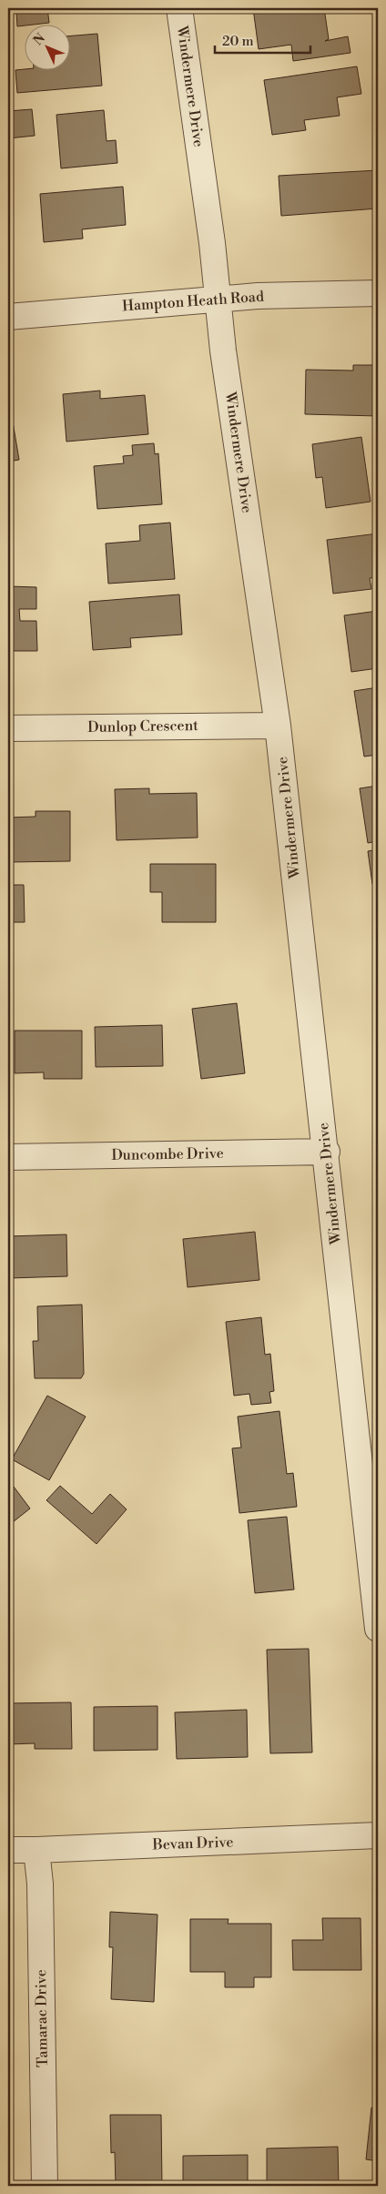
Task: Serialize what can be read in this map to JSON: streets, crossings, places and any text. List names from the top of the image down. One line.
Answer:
{"streets":{"street":["Windermere Drive","Hampton Heath Road","Dunlop Crescent","Duncombe Drive","Bevan Drive","Tamarac Drive"]},"crossings":[["Windermere Drive","Hampton Heath Road"],["Windermere Drive","Dunlop Crescent"],["Windermere Drive","Duncombe Drive"],["Bevan Drive","Tamarac Drive"]],"scale_bar":"20 m","north":"top left"}
